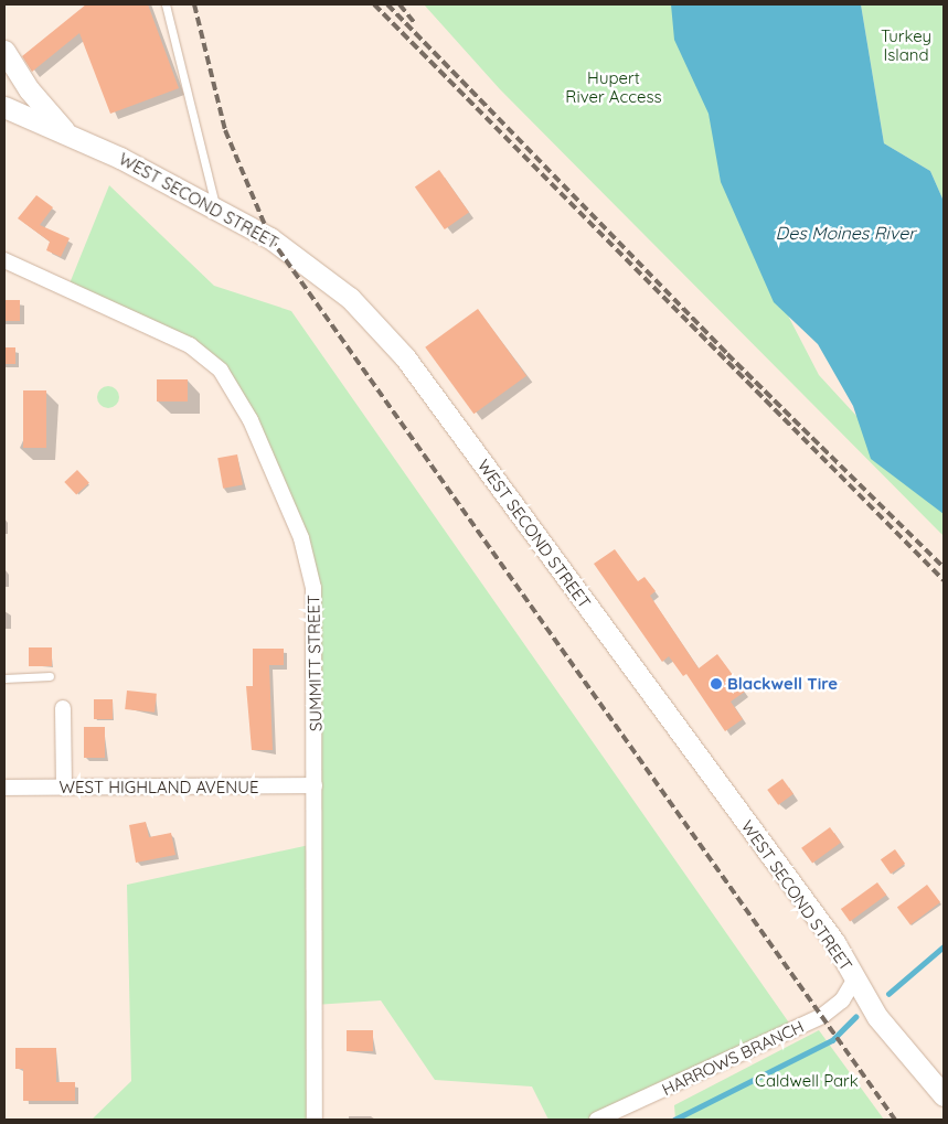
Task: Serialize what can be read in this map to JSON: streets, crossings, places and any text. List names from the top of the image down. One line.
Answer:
{"streets":{"main road":["WEST SECOND STREET"],"street":["SUMMITT STREET","WEST HIGHLAND AVENUE","HARROWS BRANCH"]},"crossings":[["WEST SECOND STREET","HARROWS BRANCH"],["SUMMITT STREET","WEST HIGHLAND AVENUE"]],"water":["Des Moines River"],"parks":["Turkey Island","Hupert River Access","Caldwell Park"],"places":["Blackwell Tire"]}
